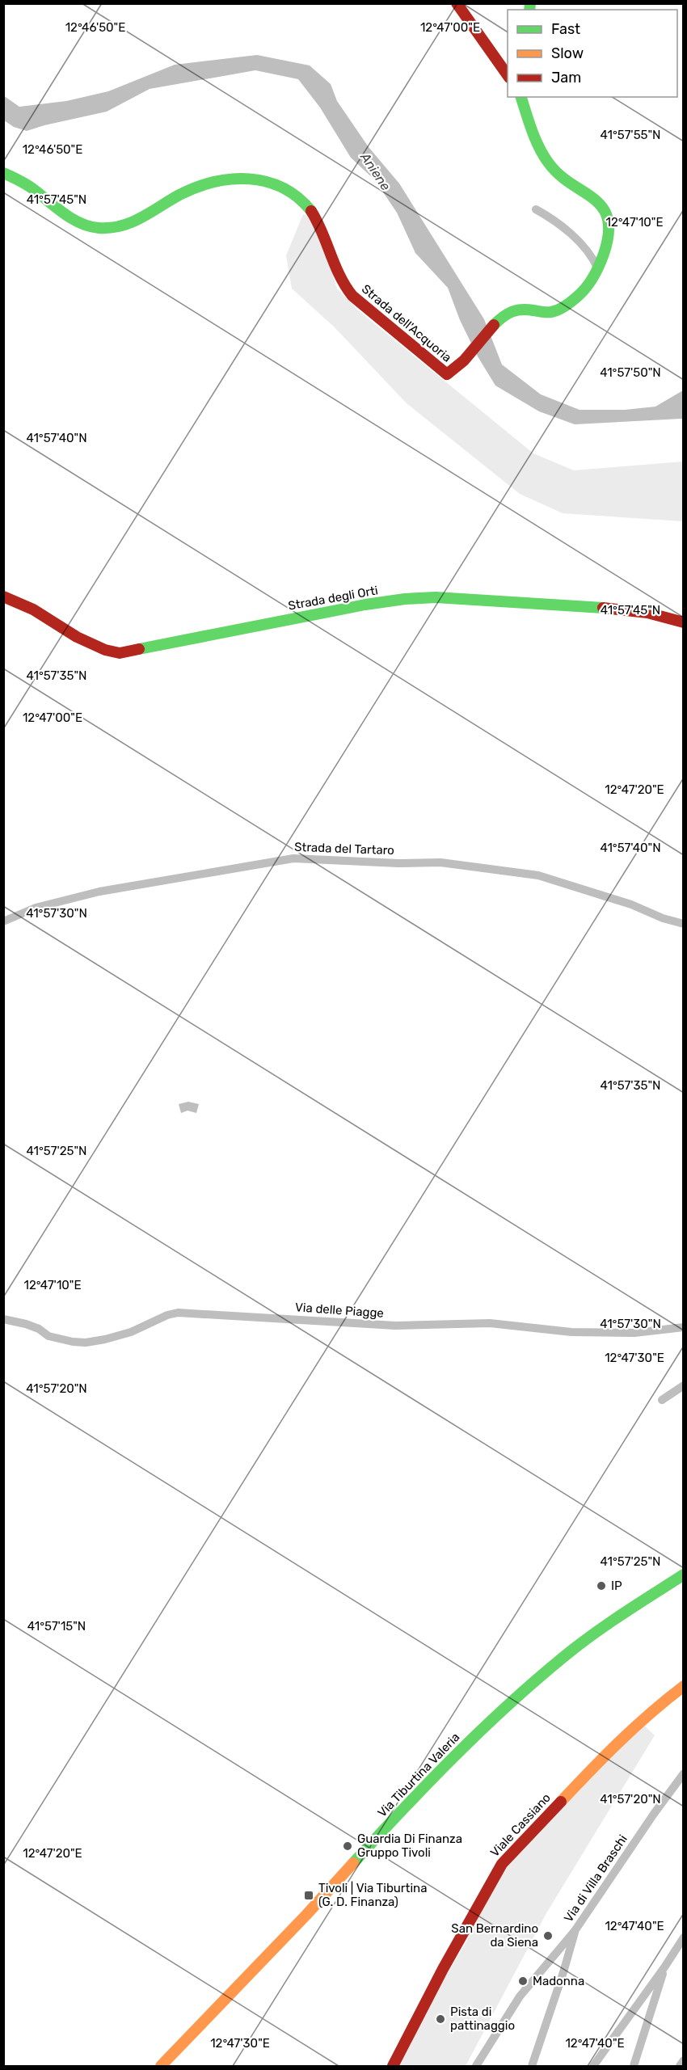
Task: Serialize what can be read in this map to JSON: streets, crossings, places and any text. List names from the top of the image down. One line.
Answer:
{"streets":{"street":["Strada dell'Acquoria","Strada degli Orti","Strada del Tartaro","Via delle Piagge","Via Tiburtina Valeria","Viale Cassiano","Via di Villa Braschi"]},"water":["Aniene"],"places":{"other":["IP","Guardia Di Finanza Gruppo Tivoli","San Bernardino da Siena","Madonna","Pista di pattinaggio"],"transit":["Tivoli | Via Tiburtina (G. D. Finanza)"]},"legend":["Fast","Slow","Jam"],"coordinates":["12°46'50\"E","12°47'00\"E","41°57'55\"N","41°57'45\"N","12°47'10\"E","41°57'50\"N","41°57'40\"N","41°57'35\"N","12°47'20\"E","41°57'30\"N","41°57'25\"N","12°47'30\"E","41°57'20\"N","41°57'15\"N","12°47'40\"E"]}
